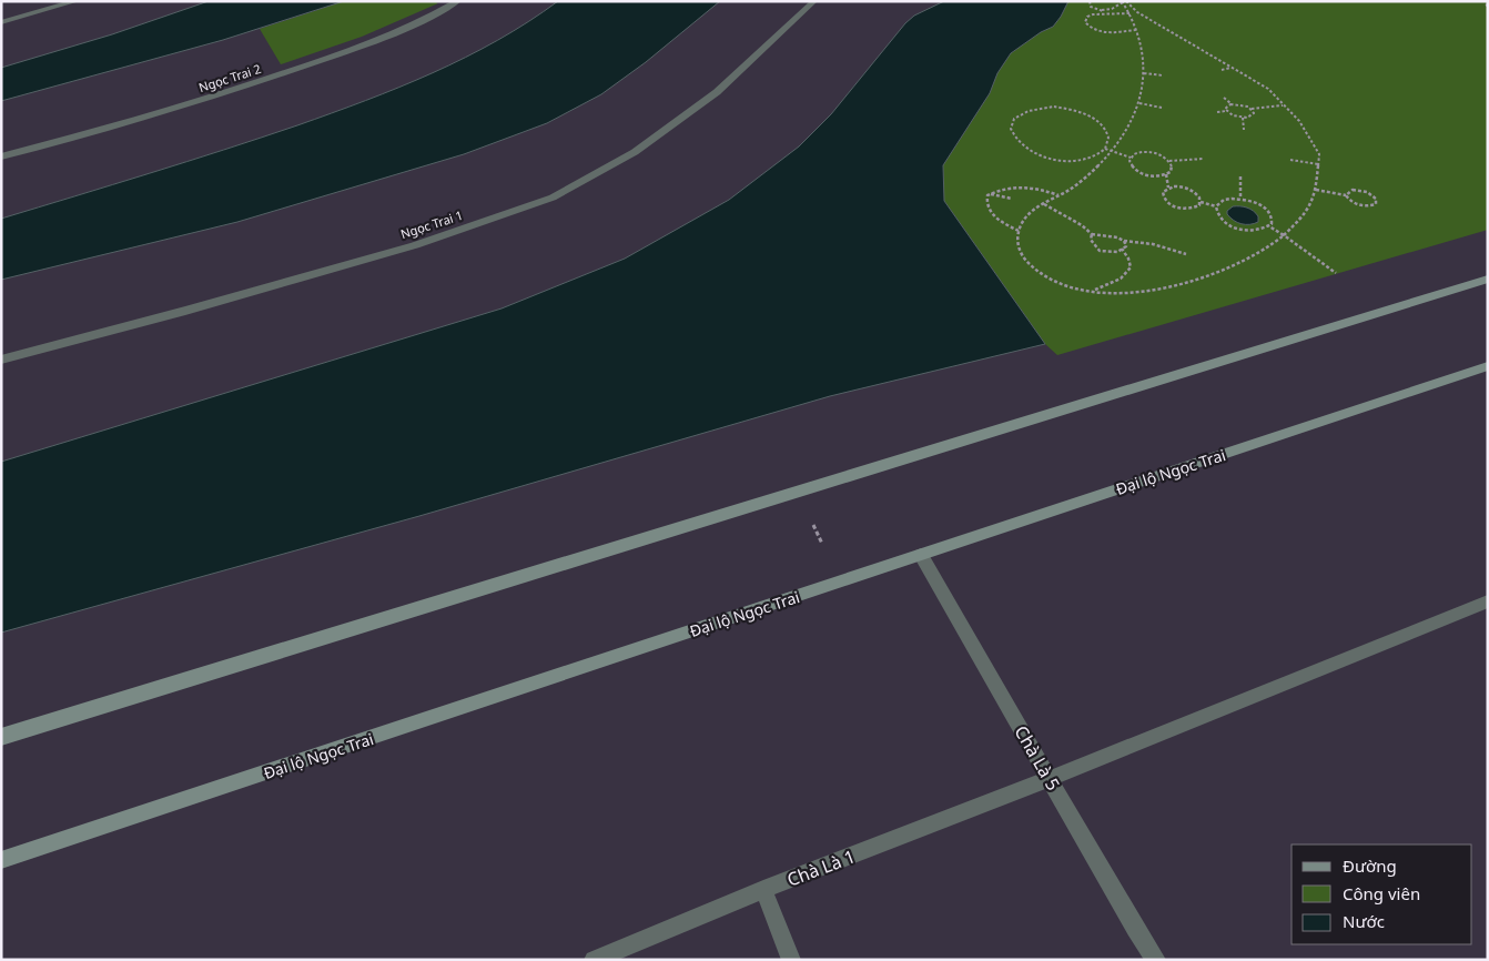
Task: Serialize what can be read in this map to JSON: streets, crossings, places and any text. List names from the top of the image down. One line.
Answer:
{"streets":{"main road":["Đại lộ Ngọc Trai"],"street":["Ngọc Trai 2","Ngọc Trai 1","Chà Là 5","Chà Là 1"]},"crossings":[["Đại lộ Ngọc Trai","Chà Là 5"],["Chà Là 5","Chà Là 1"]],"legend":["Đường","Công viên","Nước"]}
